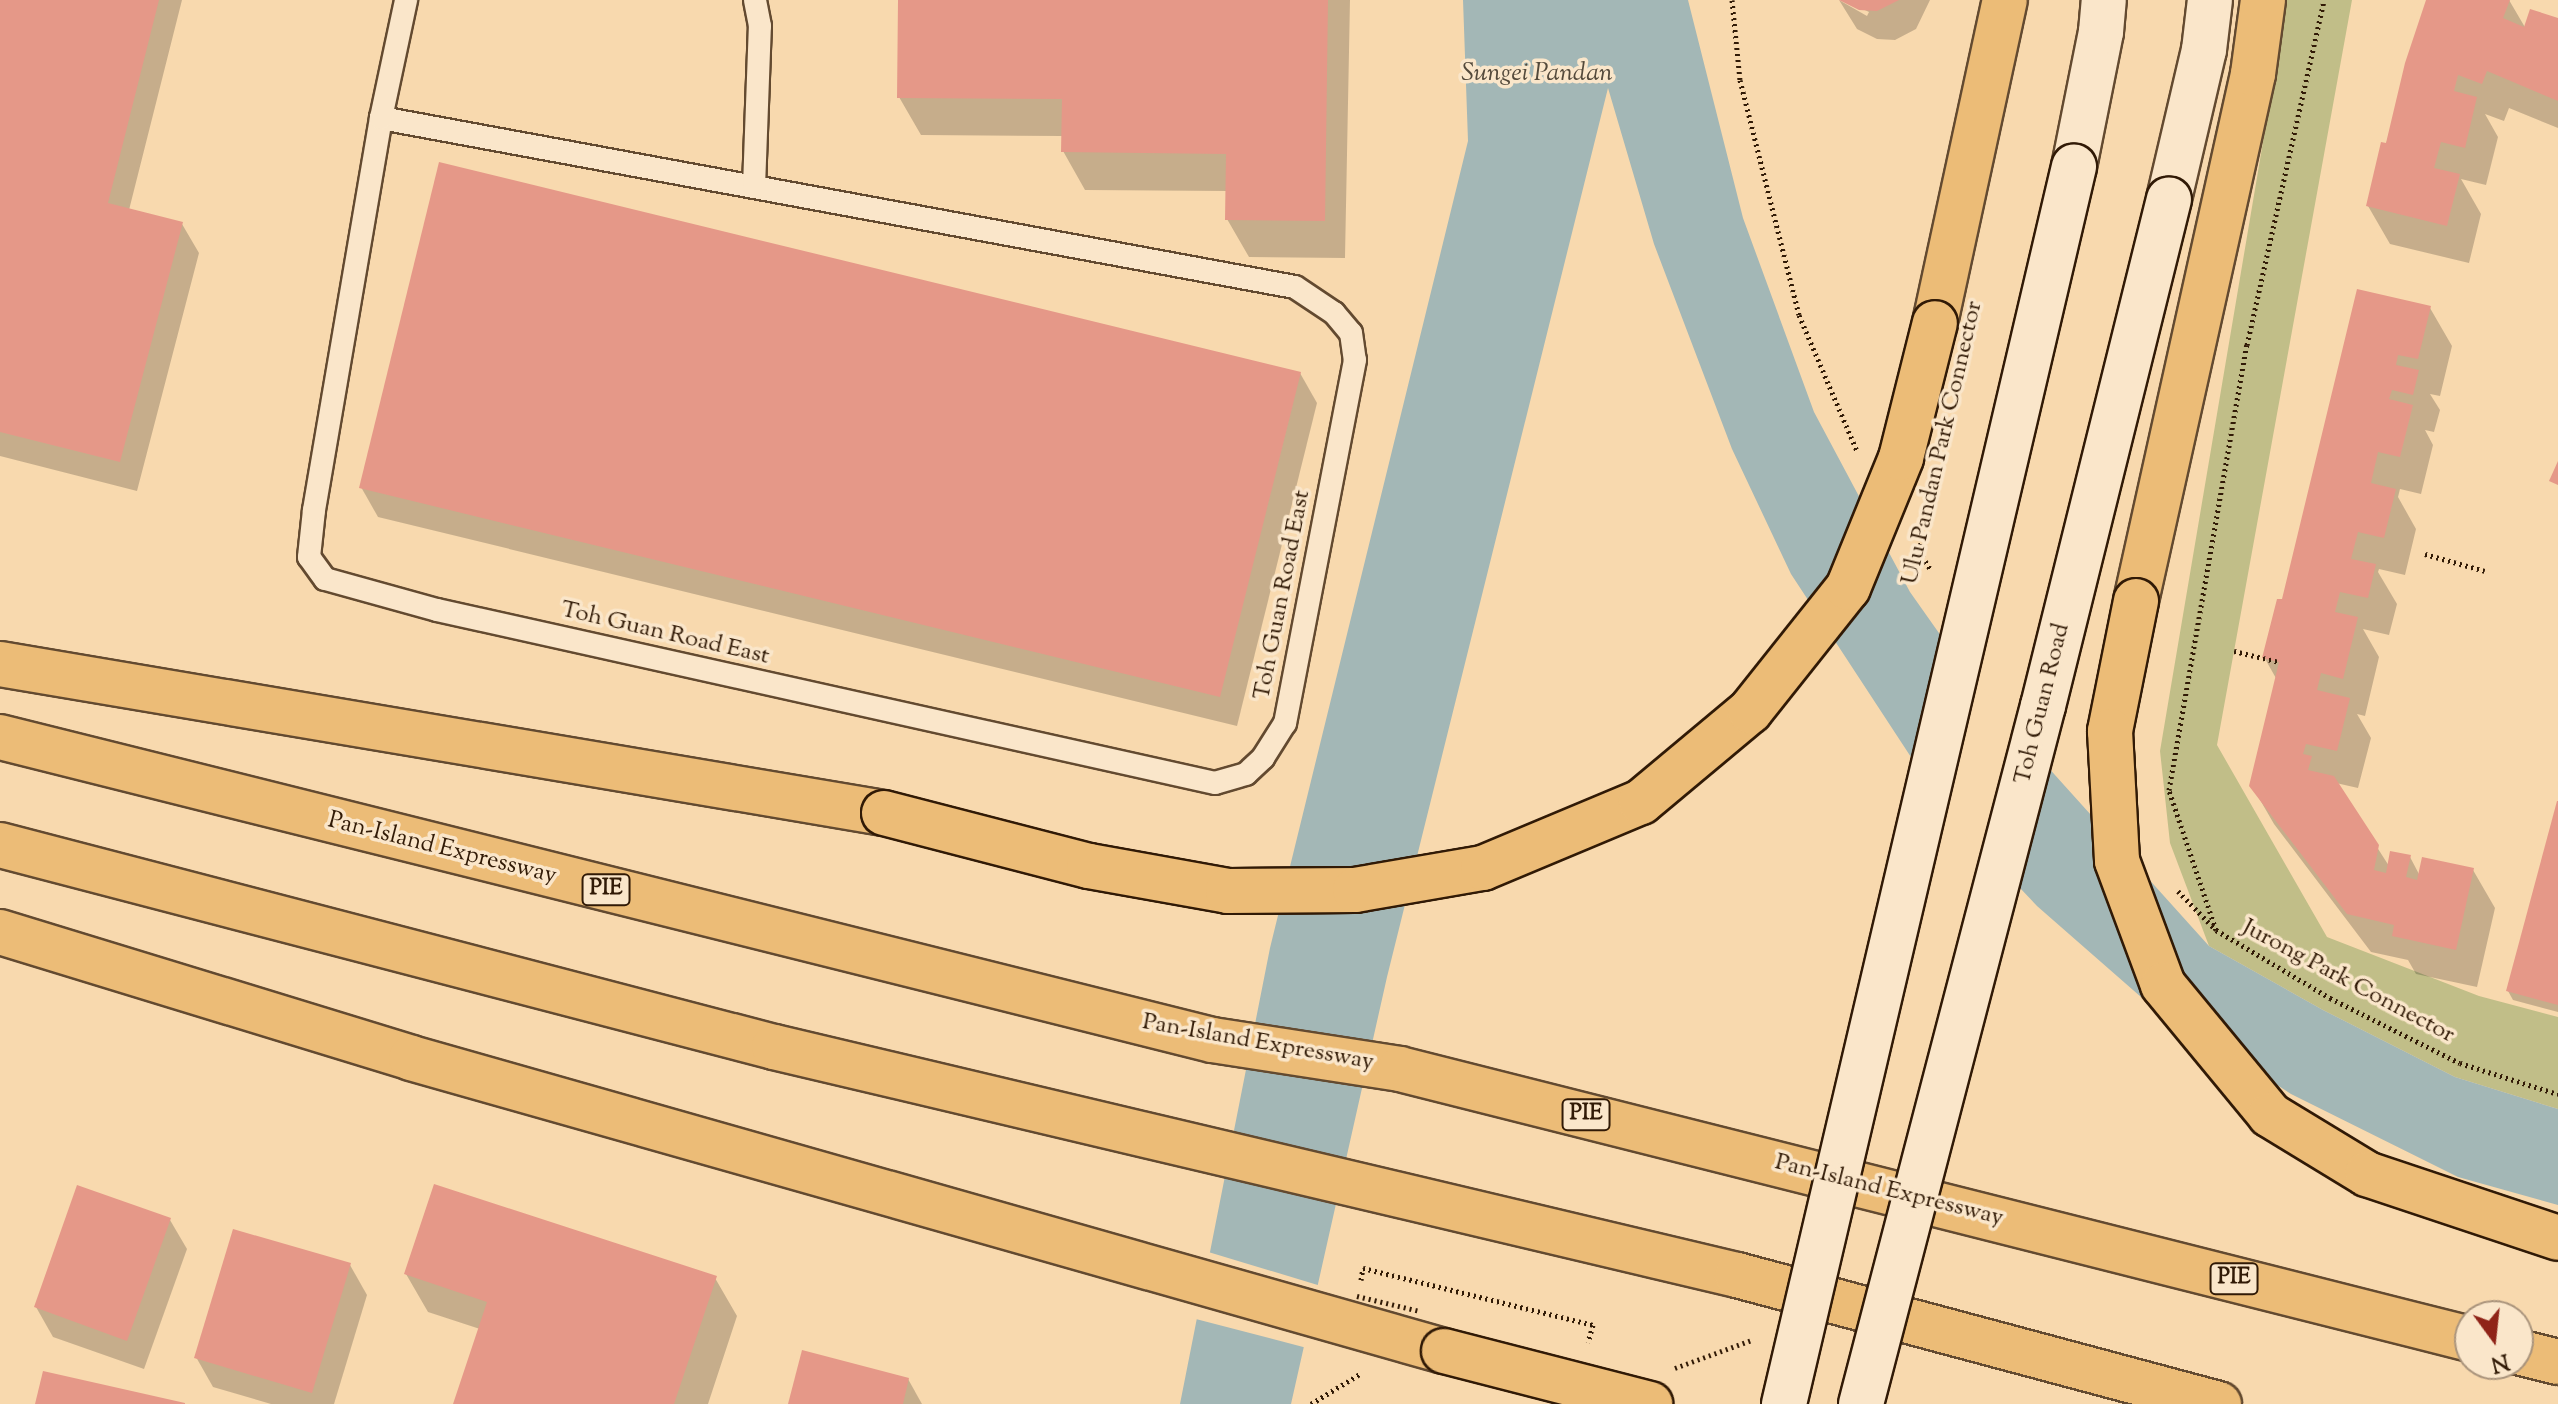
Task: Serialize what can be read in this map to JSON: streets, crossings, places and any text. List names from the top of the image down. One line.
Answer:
{"streets":{"highway":["Pan-Island Expressway","PIE"],"main road":["Toh Guan Road"],"lane":["Toh Guan Road East"],"path":["Ulu Pandan Park Connector","Jurong Park Connector"]},"water":["Sungei Pandan"],"north":"bottom"}
